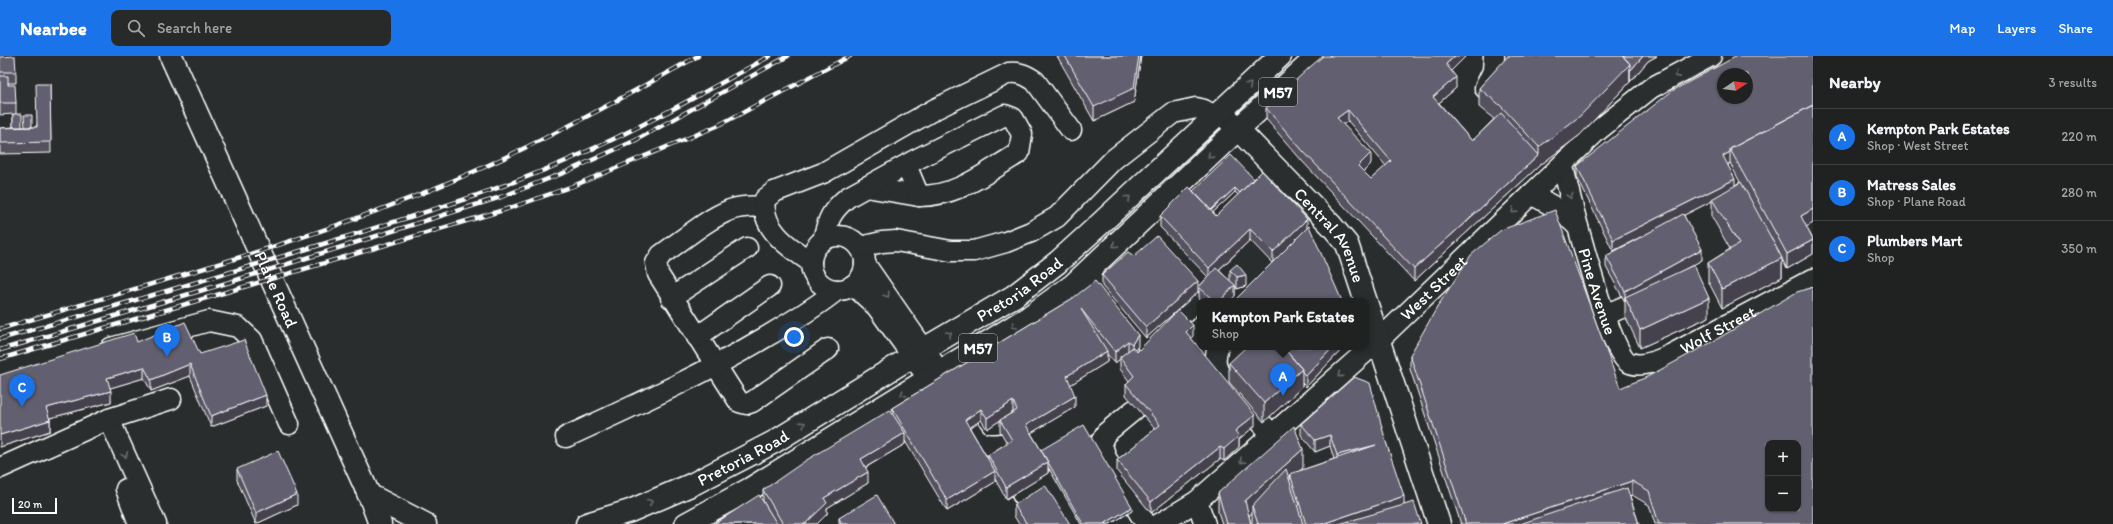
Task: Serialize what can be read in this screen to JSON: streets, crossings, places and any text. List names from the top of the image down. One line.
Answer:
{"streets":{"main road":["M57","Central Avenue","Pretoria Road","Plane Road"],"street":["West Street","Pine Avenue","Wolf Street"]},"crossings":[["Central Avenue","West Street"],["Central Avenue","Pretoria Road"],["West Street","Pine Avenue"],["Pine Avenue","Wolf Street"]],"one_way":["West Street"],"scale_bar":"20 m","north":"right","page":{"header":"Nearbee","search":"Search here","nav":["Map","Layers","Share"],"heading":["Nearby","3 results"],"list":[{"mark":"A","name":"Kempton Park Estates","note":"Shop · West Street","value":"220 m"},{"mark":"B","name":"Matress Sales","note":"Shop · Plane Road","value":"280 m"},{"mark":"C","name":"Plumbers Mart","note":"Shop","value":"350 m"}],"popup":["Kempton Park Estates","Shop"],"pins":["B","A","C"],"map_buttons":["+","−"],"scale":"20 m"}}
